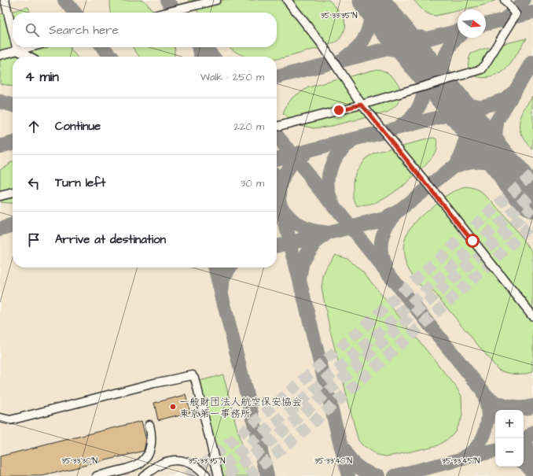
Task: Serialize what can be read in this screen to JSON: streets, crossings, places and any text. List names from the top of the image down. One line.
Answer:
{"places":["一般財団法人航空保安協会 東京第一事務所"],"north":"right","page":{"search":"Search here","heading":["4 min","Walk · 250 m"],"list":[["Continue","220 m"],["Turn left","30 m"],"Arrive at destination"],"map_buttons":["+","−"]},"coordinates":["35°33'35\"N","35°33'30\"N","35°33'40\"N","35°33'45\"N"]}
